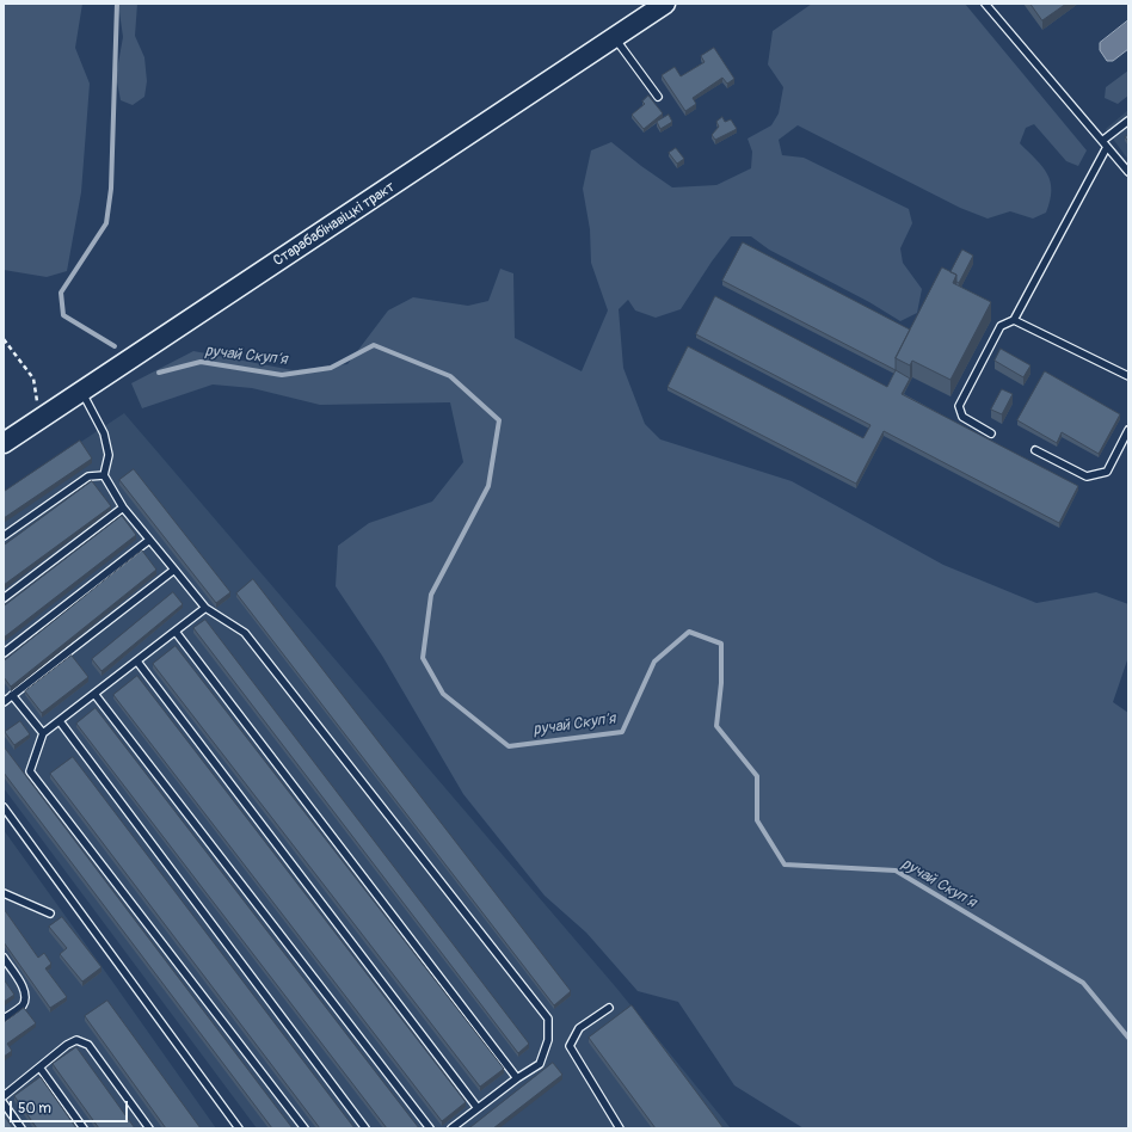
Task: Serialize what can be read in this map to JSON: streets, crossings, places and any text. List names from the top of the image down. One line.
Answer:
{"streets":{"street":["Старабабінавіцкі тракт"]},"water":["ручай Скупʼя"],"scale_bar":"50 m"}
